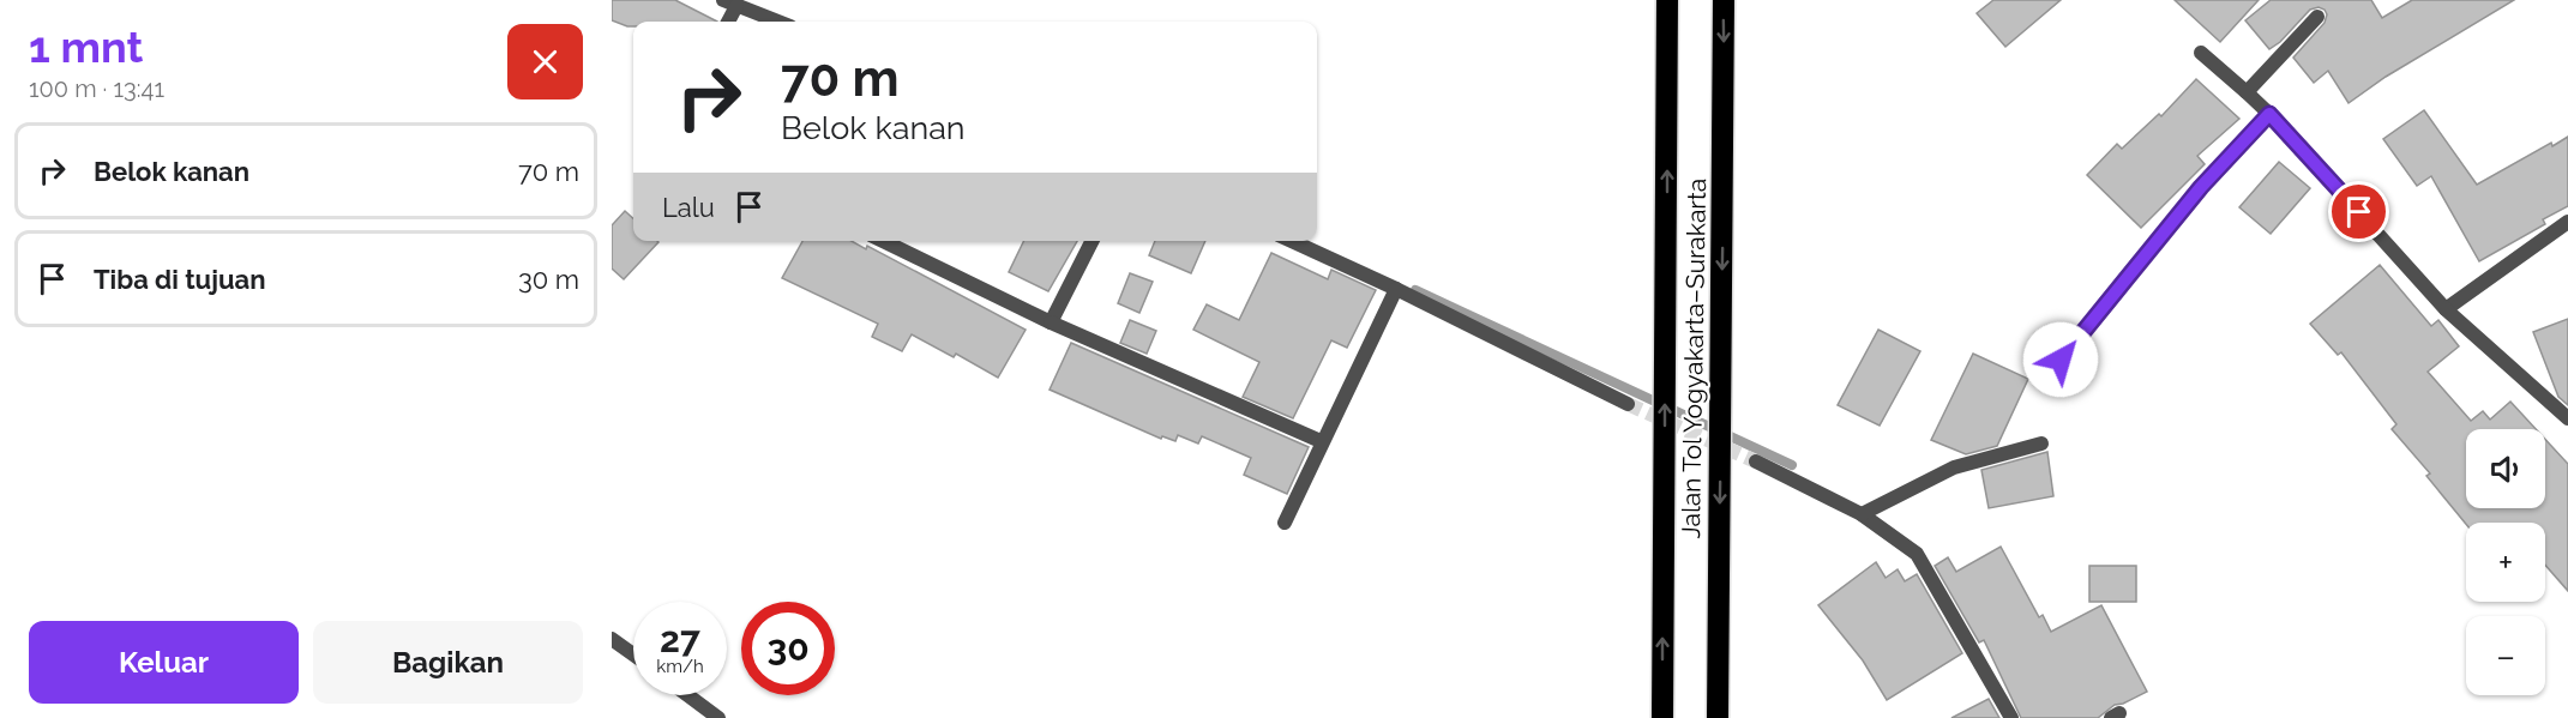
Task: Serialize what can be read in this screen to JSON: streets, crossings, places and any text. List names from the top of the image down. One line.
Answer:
{"streets":{"highway":["Jalan Tol Yogyakarta–Surakarta"]},"page":{"heading":["1 mnt","100 m · 13:41"],"turn":["70 m","Belok kanan"],"list":[{"name":"Belok kanan","value":"70 m"},{"name":"Tiba di tujuan","value":"30 m"}],"then":"Lalu","map_buttons":["+","−"],"speed":"27 km/h","limit":"30","buttons":["Keluar","Bagikan"]}}
